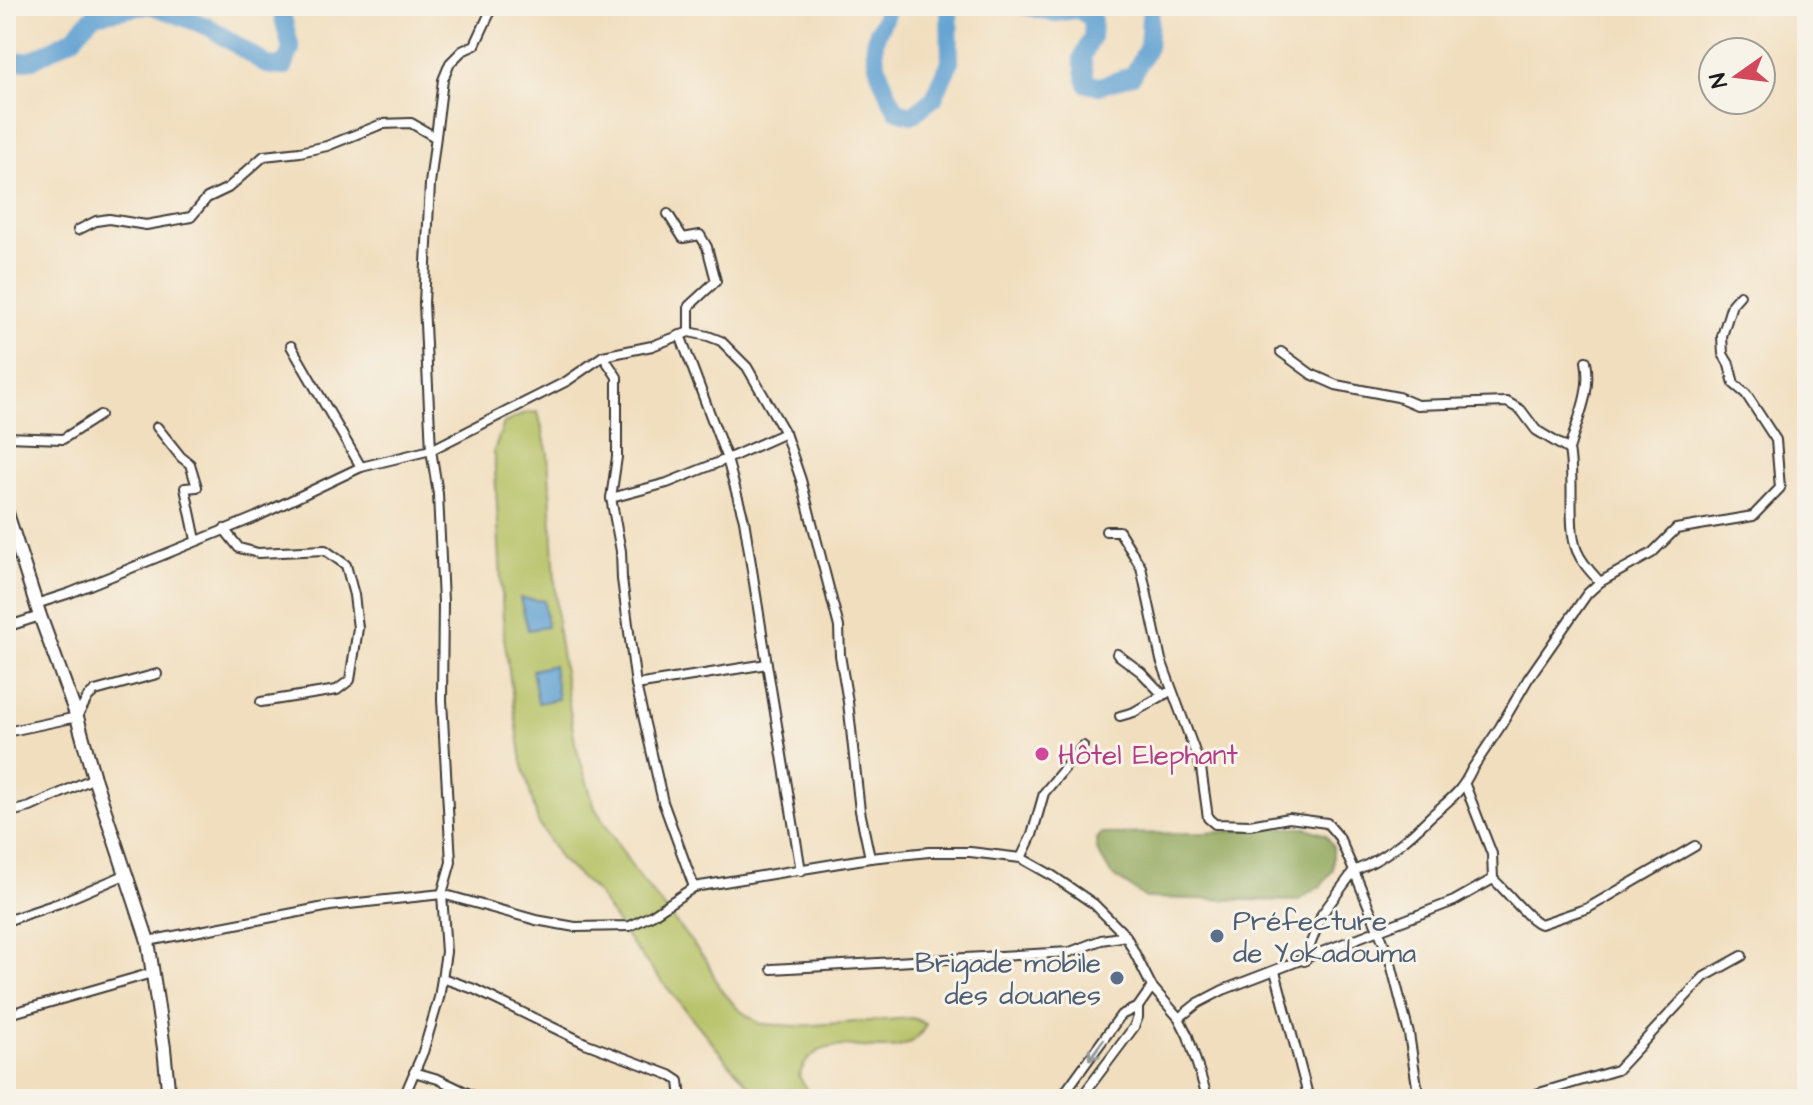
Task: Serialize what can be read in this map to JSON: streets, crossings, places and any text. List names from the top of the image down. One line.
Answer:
{"places":["Hôtel Elephant","Préfecture de Yokadouma","Brigade mobile des douanes"],"north":"left"}
